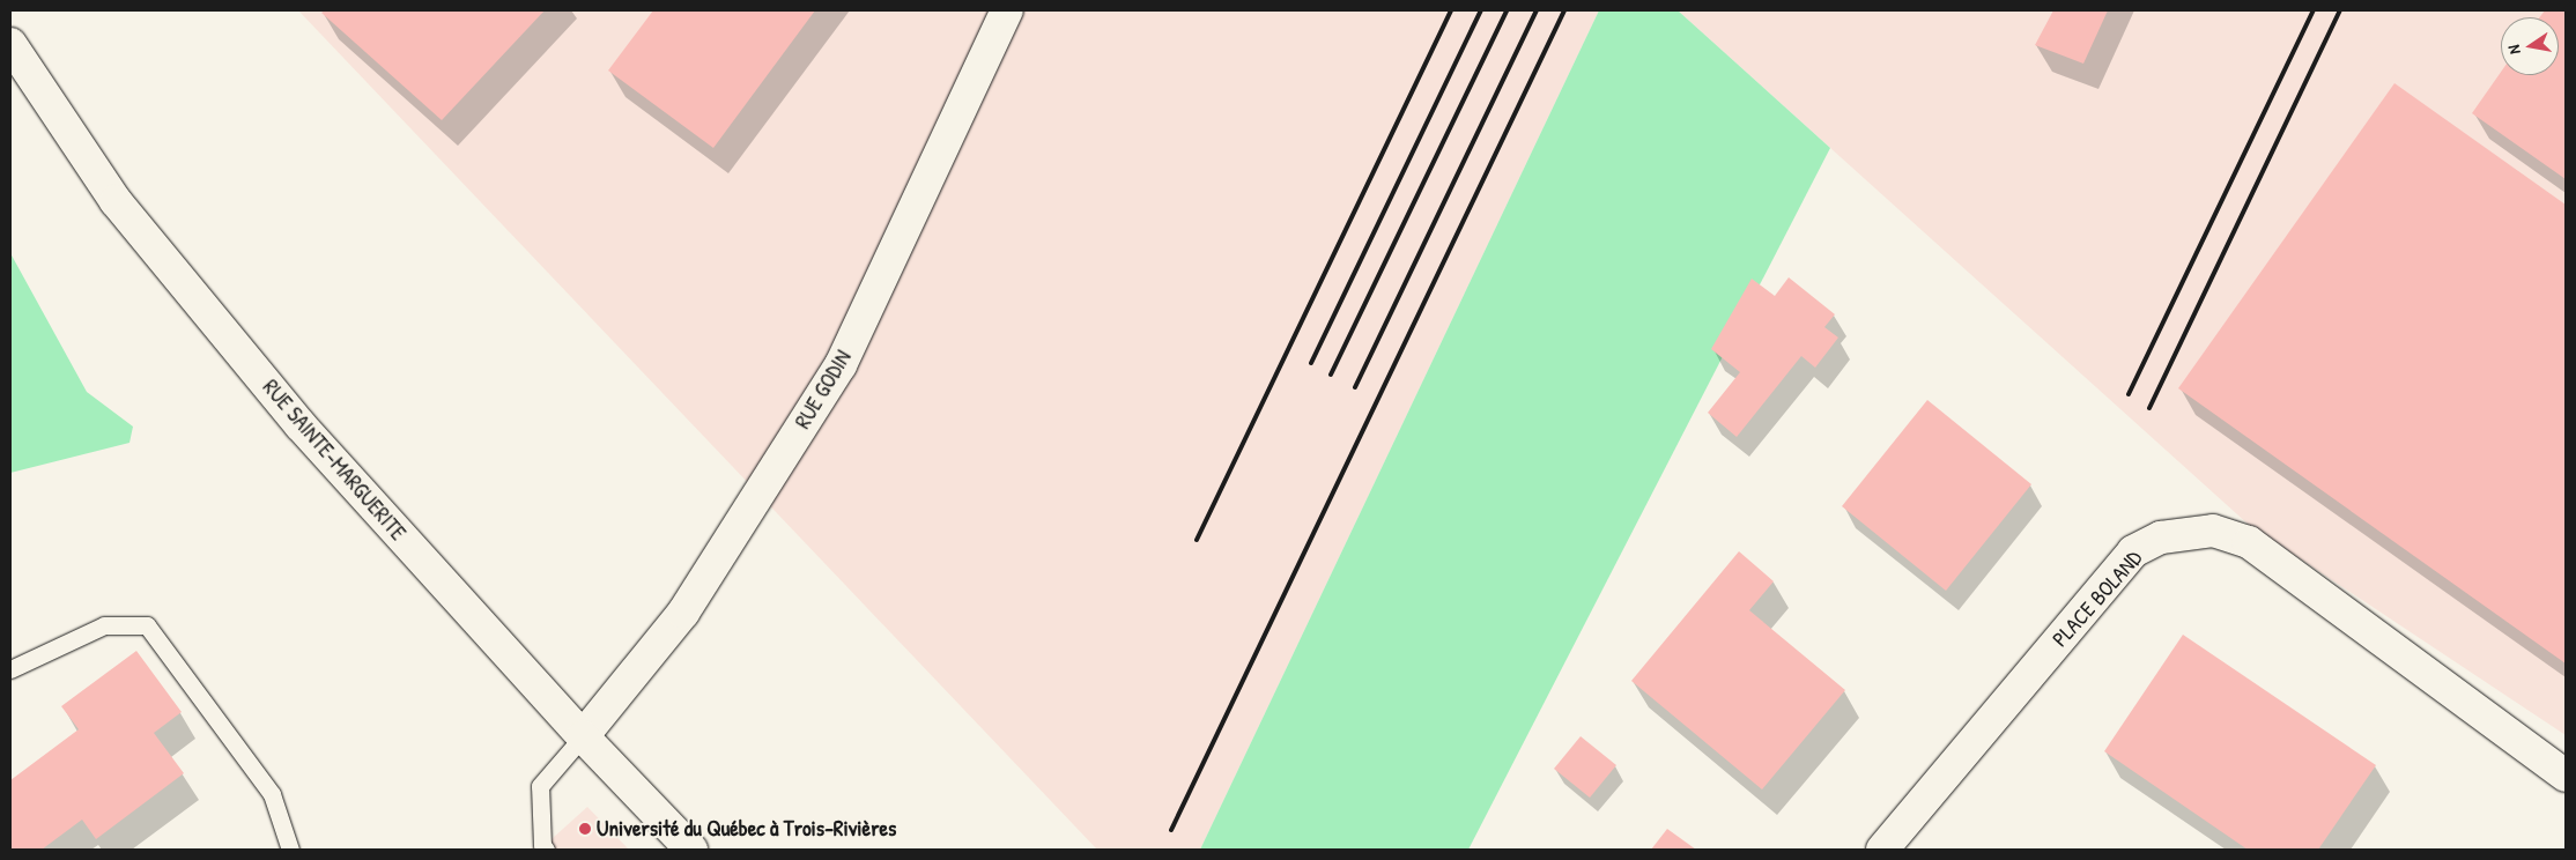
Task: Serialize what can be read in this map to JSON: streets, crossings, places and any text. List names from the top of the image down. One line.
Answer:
{"streets":{"street":["RUE GODIN","RUE SAINTE-MARGUERITE","PLACE BOLAND"]},"crossings":[["RUE GODIN","RUE SAINTE-MARGUERITE"]],"places":["Université du Québec à Trois-Rivières"],"north":"left"}
